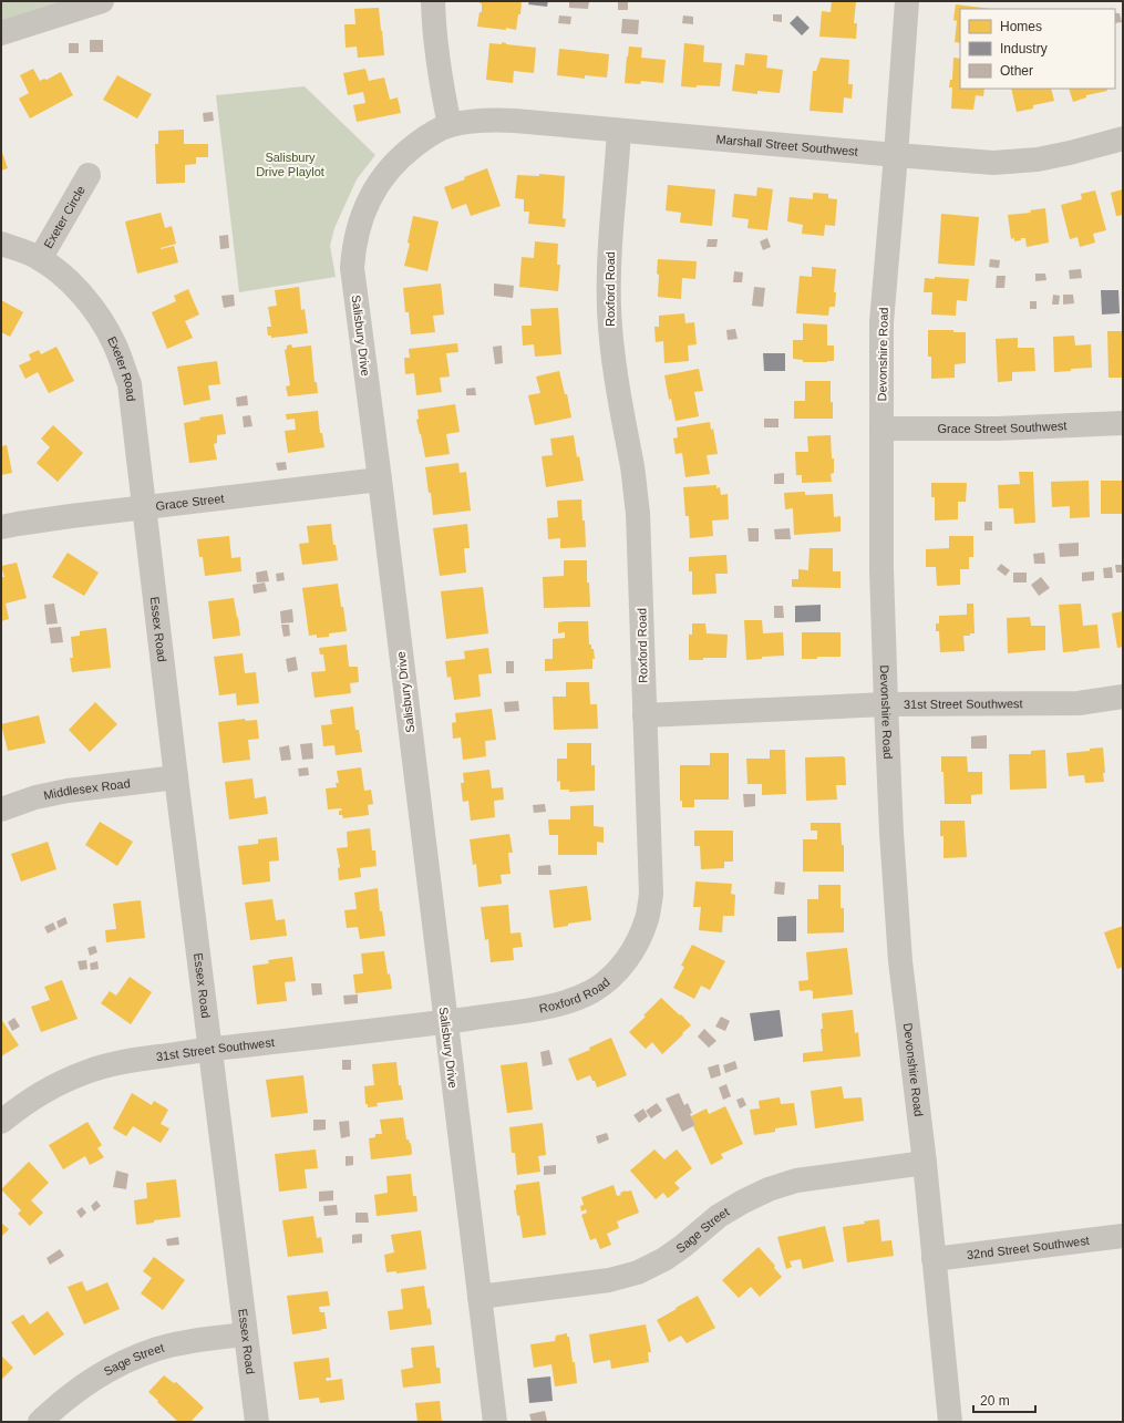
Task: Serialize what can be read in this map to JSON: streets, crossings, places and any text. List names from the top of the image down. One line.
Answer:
{"streets":{"street":["Marshall Street Southwest","Exeter Circle","Roxford Road","Salisbury Drive","Devonshire Road","Exeter Road","Grace Street Southwest","Grace Street","Essex Road","31st Street Southwest","Middlesex Road","Sage Street","32nd Street Southwest"]},"crossings":[["Marshall Street Southwest","Roxford Road"],["Marshall Street Southwest","Salisbury Drive"],["Marshall Street Southwest","Devonshire Road"],["Exeter Circle","Exeter Road"],["Roxford Road","Salisbury Drive"],["Roxford Road","31st Street Southwest"],["Salisbury Drive","Grace Street"],["Salisbury Drive","31st Street Southwest"],["Salisbury Drive","Sage Street"],["Devonshire Road","Grace Street Southwest"],["Devonshire Road","31st Street Southwest"],["Devonshire Road","Sage Street"],["Devonshire Road","32nd Street Southwest"],["Exeter Road","Grace Street"],["Exeter Road","Essex Road"],["Essex Road","31st Street Southwest"],["Essex Road","Middlesex Road"],["Essex Road","Sage Street"]],"parks":["Salisbury Drive Playlot"],"legend":["Homes","Industry","Other"],"scale_bar":"20 m"}
